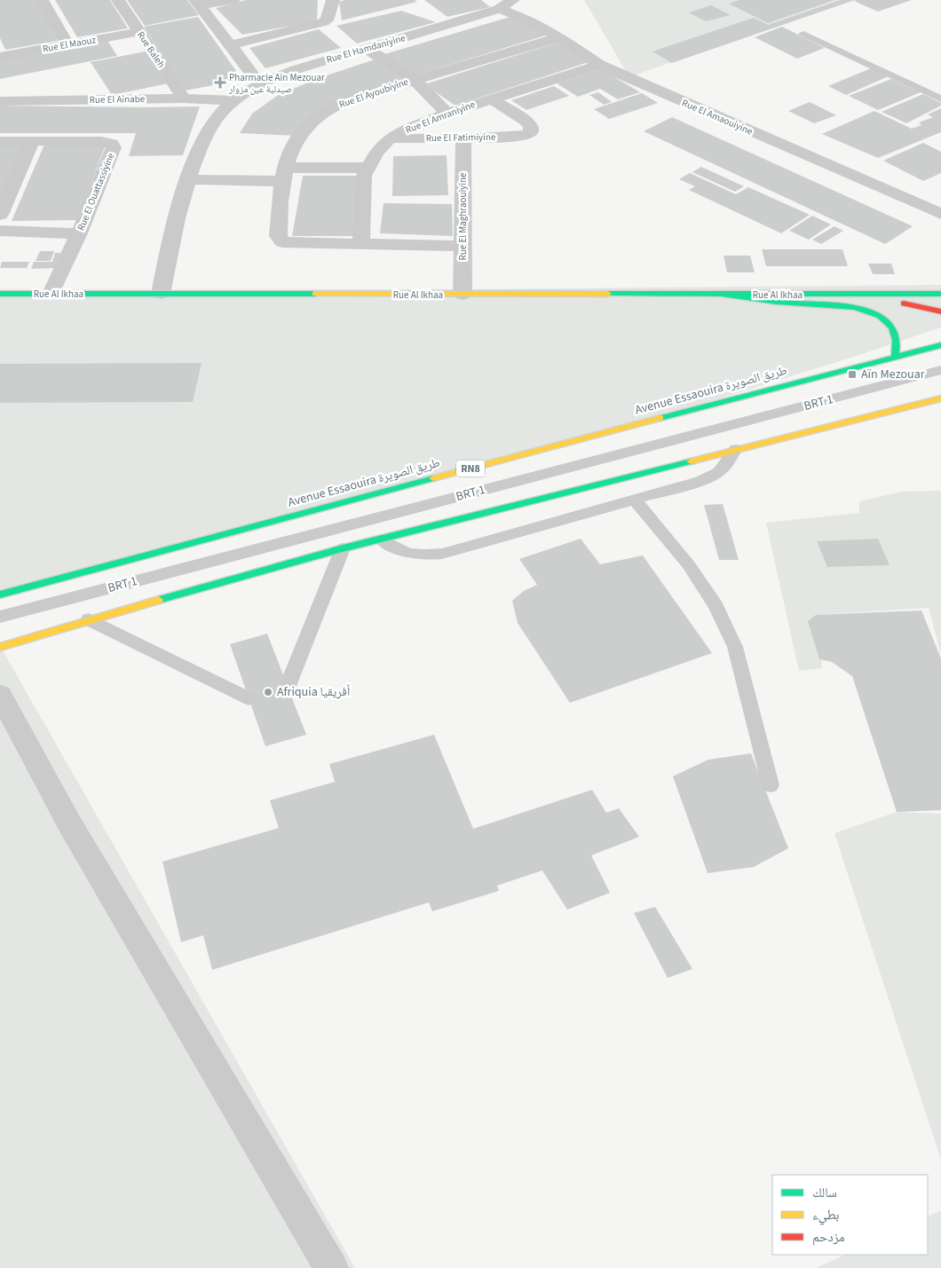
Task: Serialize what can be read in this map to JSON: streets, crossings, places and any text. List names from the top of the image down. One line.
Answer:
{"streets":{"main road":["Rue Al Ikhaa","Avenue Essaouira طريق الصويرة","RN8"],"street":["Rue El Maouz","Rue El Hamdaniyine","Rue Baleh","Rue El Ayoubiyine","Rue El Ainabe","Rue El Amraniyine","Rue El Amaouiyine","Rue El Fatimiyine","Rue El Ouattassiyine","Rue El Maghraouiyine"],"lane":["BRT 1"]},"crossings":[["Rue El Maouz","Rue Baleh"],["Rue El Hamdaniyine","Rue El Ainabe"],["Rue El Hamdaniyine","Rue El Amaouiyine"],["Rue El Hamdaniyine","Rue Al Ikhaa"],["Rue Baleh","Rue El Ainabe"],["Rue El Ayoubiyine","Rue El Amraniyine"],["Rue El Ayoubiyine","Rue El Amaouiyine"],["Rue El Ayoubiyine","Rue El Maghraouiyine"],["Rue El Amraniyine","Rue El Amaouiyine"],["Rue El Amraniyine","Rue El Fatimiyine"],["Rue El Fatimiyine","Rue El Maghraouiyine"],["Rue El Ouattassiyine","Rue Al Ikhaa"],["Rue El Maghraouiyine","Rue Al Ikhaa"]],"places":{"health":["Pharmacie Ain Mezouar صيدلية عين مزوار"],"transit":["Aïn Mezouar"],"other":["Afriquia أفريقيا"]},"legend":["سالك","بطيء","مزدحم"]}
